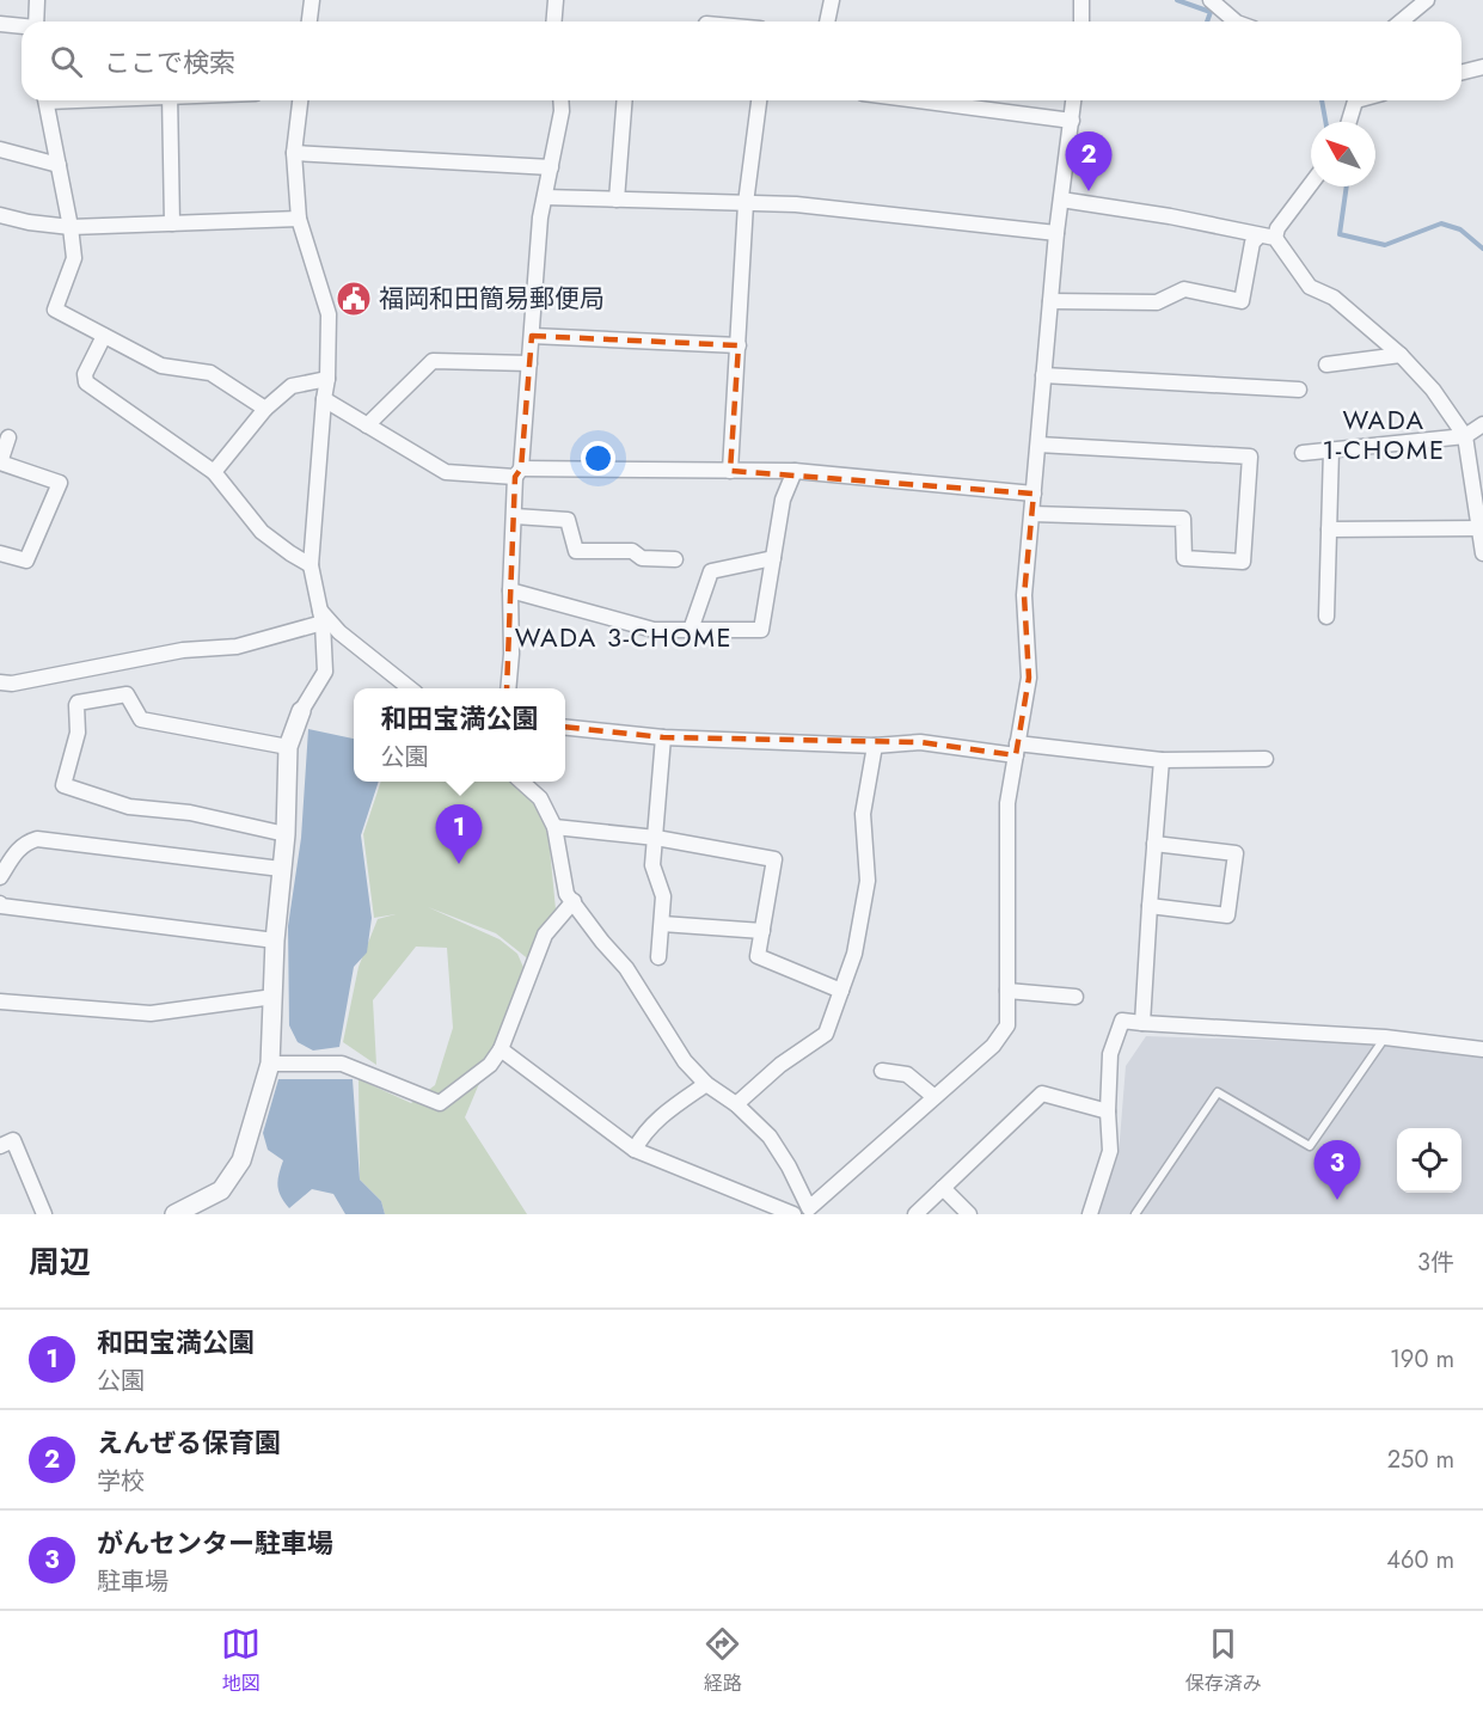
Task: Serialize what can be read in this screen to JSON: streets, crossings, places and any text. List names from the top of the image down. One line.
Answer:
{"districts":["WADA 1-CHOME","WADA 3-CHOME"],"places":{"public building":["福岡和田簡易郵便局"]},"north":"top left","page":{"search":"ここで検索","pins":["2","1","3"],"popup":["和田宝満公園","公園"],"heading":["周辺","3件"],"list":[{"mark":"1","name":"和田宝満公園","note":"公園","value":"190 m"},{"mark":"2","name":"えんぜる保育園","note":"学校","value":"250 m"},{"mark":"3","name":"がんセンター駐車場","note":"駐車場","value":"460 m"}],"nav":["地図","経路","保存済み"]}}
